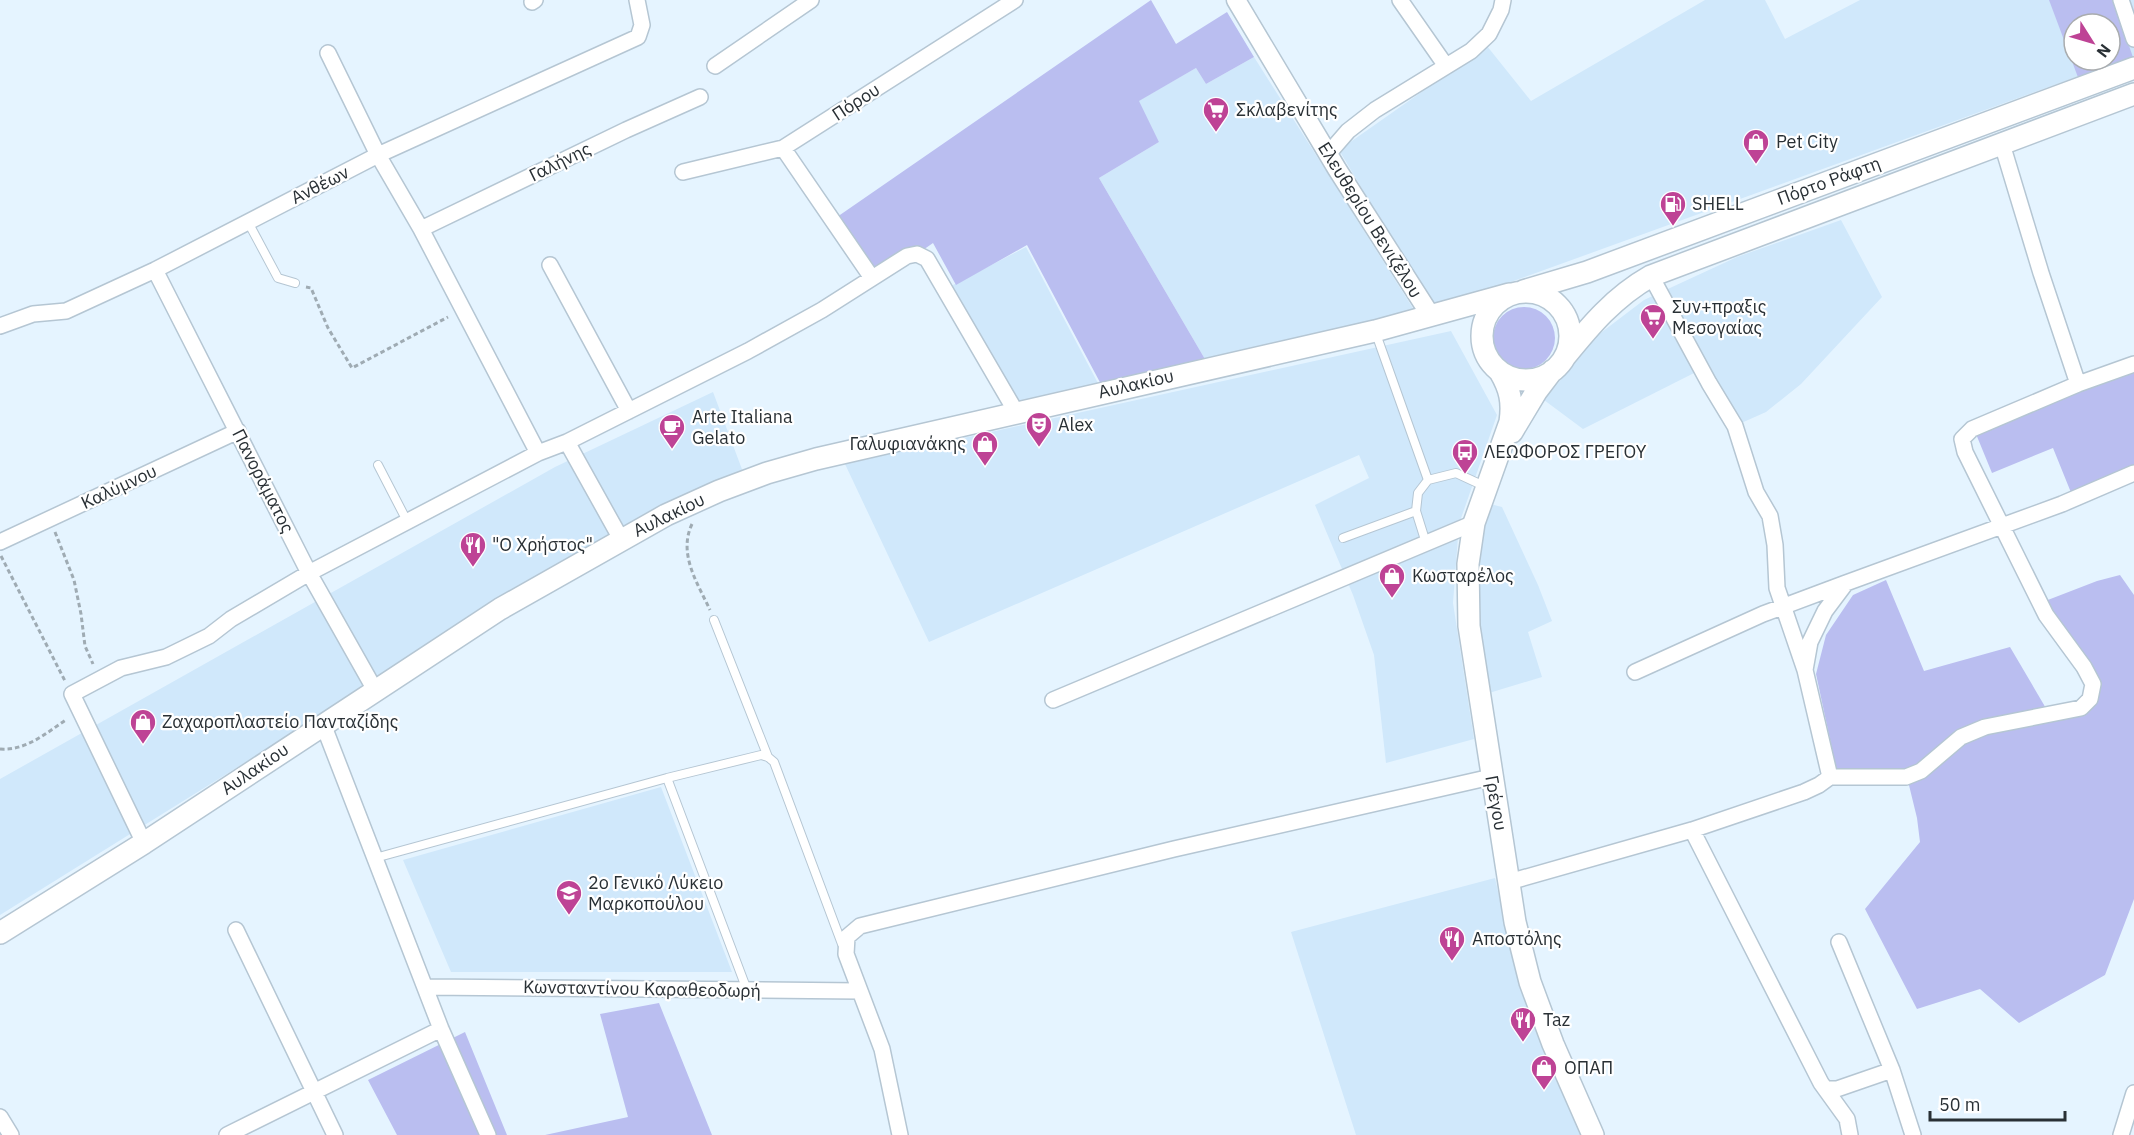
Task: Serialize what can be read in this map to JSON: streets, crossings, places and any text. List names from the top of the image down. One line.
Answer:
{"streets":{"main road":["Πόρτο Ράφτη","Αυλακίου","Γρέγου"],"street":["Πόρου","Γαλήνης","Ανθέων","Ελευθερίου Βενιζέλου","Πανοράματος","Καλύμνου","Κωνσταντίνου Καραθεοδωρή"]},"crossings":[["Πόρτο Ράφτη","Αυλακίου"],["Πόρτο Ράφτη","Γρέγου"],["Ανθέων","Πανοράματος"],["Ελευθερίου Βενιζέλου","Αυλακίου"],["Αυλακίου","Πανοράματος"],["Αυλακίου","Γρέγου"],["Πανοράματος","Καλύμνου"]],"places":{"supermarket":["Σκλαβενίτης","Συν+πραξις Μεσογαίας"],"shop":["Pet City","Γαλυφιανάκης","Κωσταρέλος","Ζαχαροπλαστείο Πανταζίδης","ΟΠΑΠ"],"fuel station":["SHELL"],"theatre":["Alex"],"cafe":["Arte Italiana Gelato"],"bus stop":["ΛΕΩΦΟΡΟΣ ΓΡΕΓΟΥ"],"restaurant":["\"Ο Χρήστος\"","Αποστόλης","Taz"],"school or university":["2ο Γενικό Λύκειο Μαρκοπούλου"]},"scale_bar":"50 m","north":"bottom right"}
